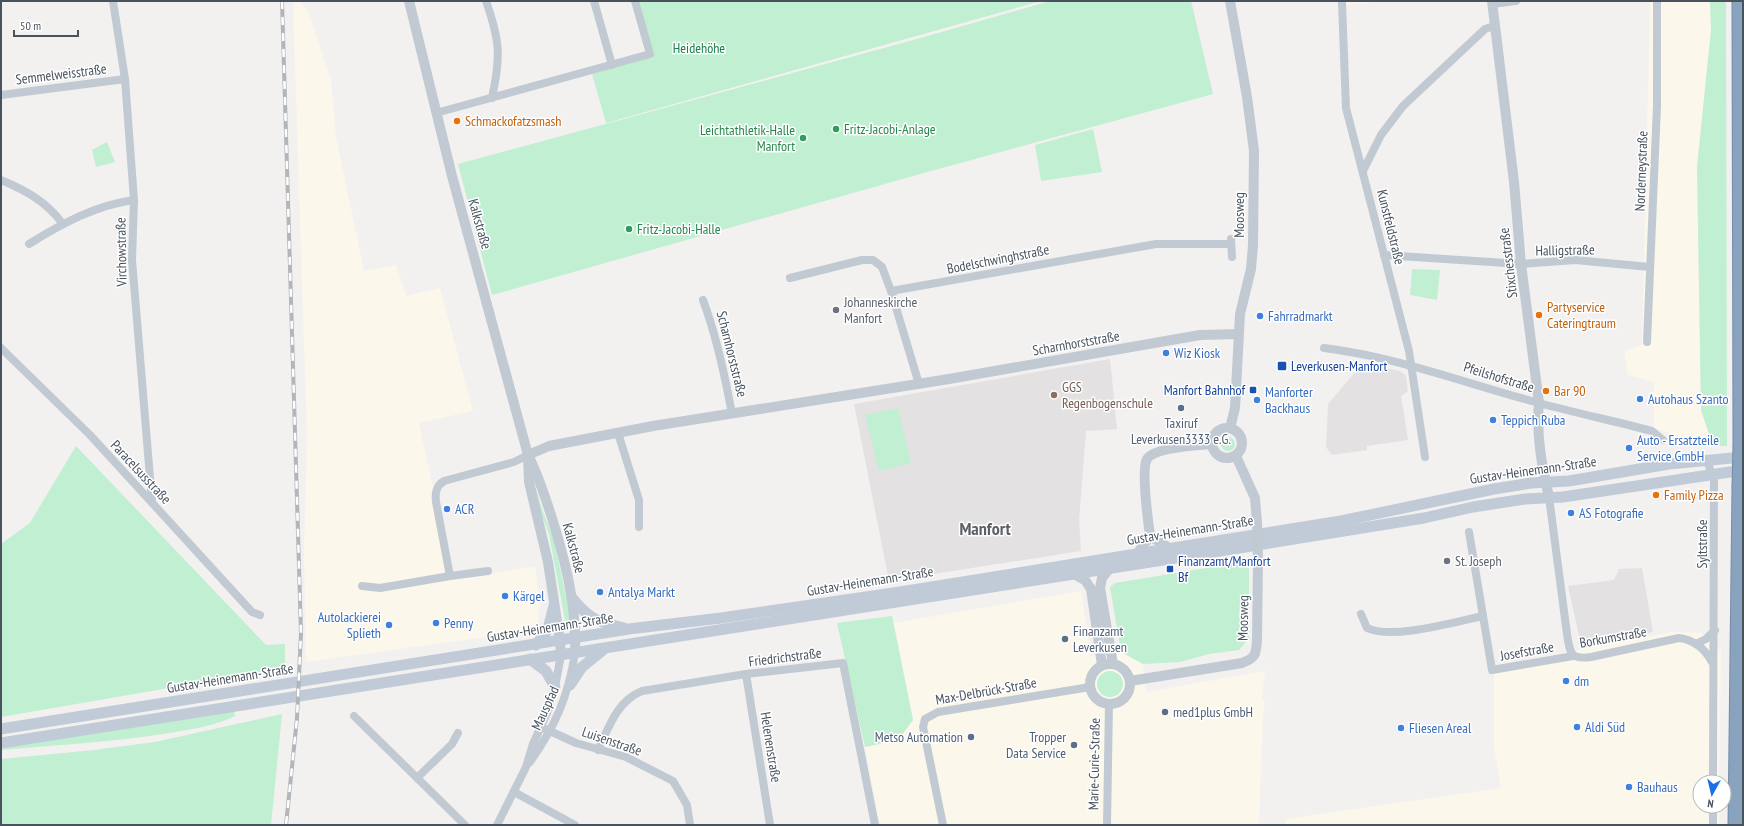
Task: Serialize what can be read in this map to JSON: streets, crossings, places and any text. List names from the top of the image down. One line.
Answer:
{"streets":{"main road":["Gustav-Heinemann-Straße"],"street":["Semmelweisstraße","Norderneystraße","Moosweg","Kalkstraße","Kunstfeldstraße","Halligstraße","Virchowstraße","Bodelschwinghstraße","Stixchesstraße","Scharnhorststraße","Pfeilshofstraße","Paracelsusstraße","Syltstraße","Borkumstraße","Josefstraße","Friedrichstraße","Max-Delbrück-Straße","Mauspfad","Luisenstraße","Helenenstraße","Marie-Curie-Straße"]},"crossings":[["Semmelweisstraße","Virchowstraße"],["Norderneystraße","Halligstraße"],["Moosweg","Scharnhorststraße"],["Moosweg","Max-Delbrück-Straße"],["Moosweg","Marie-Curie-Straße"],["Kalkstraße","Scharnhorststraße"],["Kalkstraße","Gustav-Heinemann-Straße"],["Kalkstraße","Mauspfad"],["Kunstfeldstraße","Halligstraße"],["Kunstfeldstraße","Pfeilshofstraße"],["Halligstraße","Stixchesstraße"],["Virchowstraße","Paracelsusstraße"],["Stixchesstraße","Pfeilshofstraße"],["Stixchesstraße","Gustav-Heinemann-Straße"],["Stixchesstraße","Borkumstraße"],["Gustav-Heinemann-Straße","Syltstraße"],["Gustav-Heinemann-Straße","Borkumstraße"],["Gustav-Heinemann-Straße","Mauspfad"],["Syltstraße","Borkumstraße"],["Borkumstraße","Josefstraße"],["Friedrichstraße","Luisenstraße"],["Friedrichstraße","Helenenstraße"],["Max-Delbrück-Straße","Marie-Curie-Straße"],["Mauspfad","Luisenstraße"]],"districts":["Manfort"],"parks":["Heidehöhe"],"places":{"other":["Schmackofatzsmash","Fritz-Jacobi-Anlage","Leichtathletik-Halle Manfort","Fritz-Jacobi-Halle","Johanneskirche Manfort","Partyservice Cateringtraum","Fahrradmarkt","Wiz Kiosk","Bar 90","GGS Regenbogenschule","Autohaus Szanto","Manforter Backhaus","Taxiruf Leverkusen3333 e.G.","Teppich Ruba","Auto - Ersatzteile Service GmbH","Family Pizza","ACR","AS Fotografie","St. Joseph","Antalya Markt","Kärgel","Penny","Autolackierei Splieth","Finanzamt Leverkusen","dm","med1plus GmbH","Aldi Süd","Fliesen Areal","Metso Automation","Tropper Data Service","Bauhaus"],"transit":["Leverkusen-Manfort","Manfort Bahnhof","Finanzamt/Manfort Bf"]},"scale_bar":"50 m","north":"bottom"}
